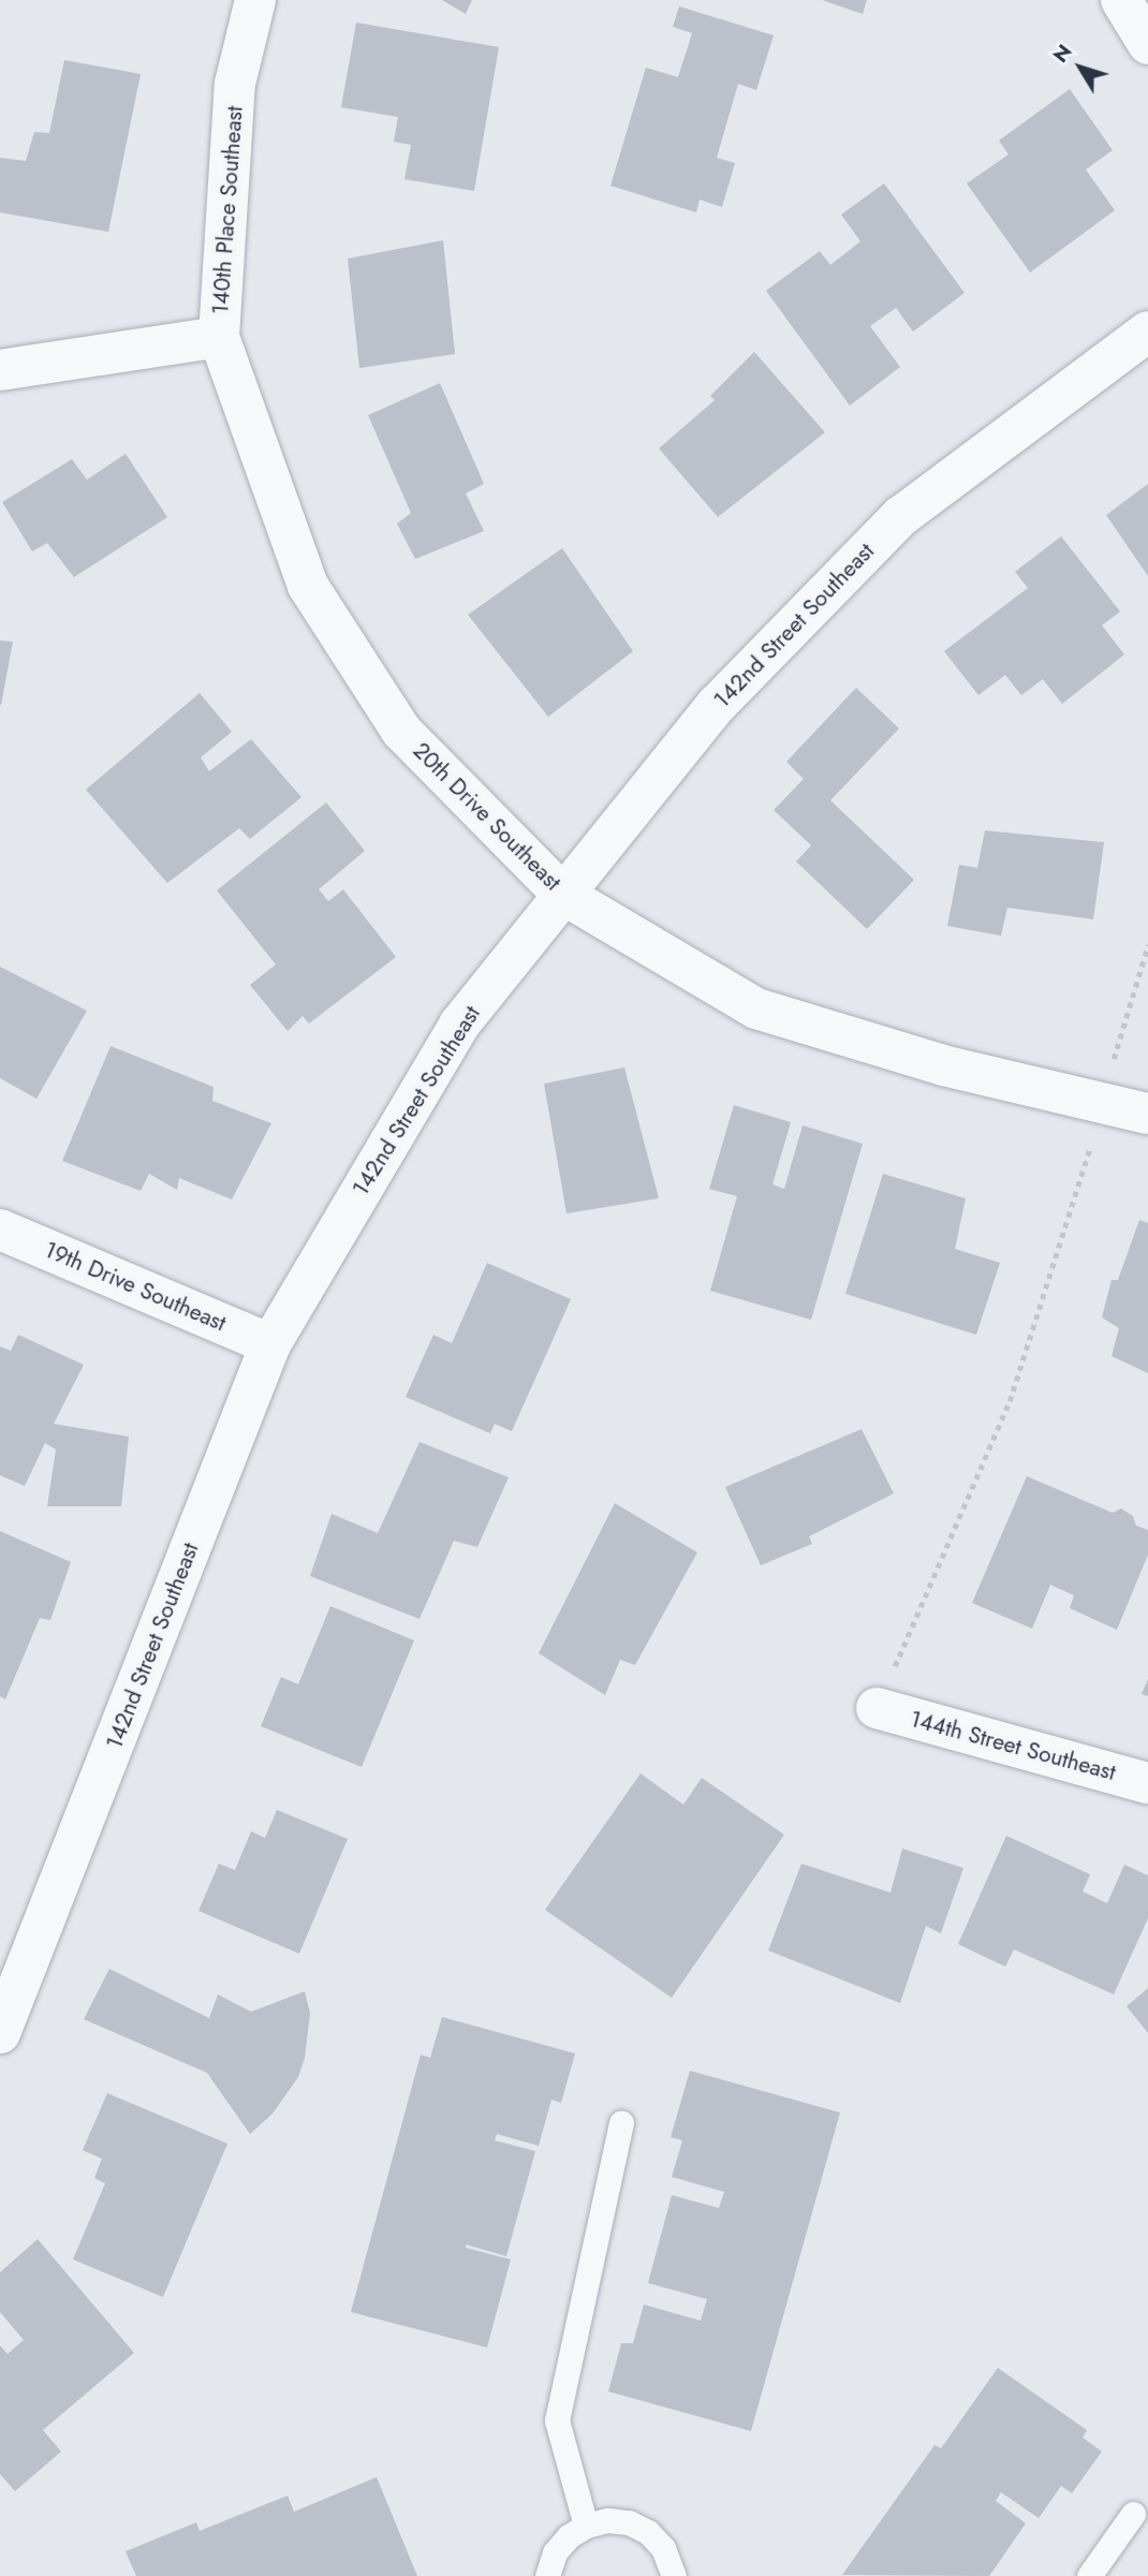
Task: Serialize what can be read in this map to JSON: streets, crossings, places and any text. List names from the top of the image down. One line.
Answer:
{"streets":{"street":["140th Place Southeast","142nd Street Southeast","20th Drive Southeast","19th Drive Southeast","144th Street Southeast"]},"crossings":[["140th Place Southeast","20th Drive Southeast"],["142nd Street Southeast","20th Drive Southeast"],["142nd Street Southeast","19th Drive Southeast"]],"north":"top left"}
